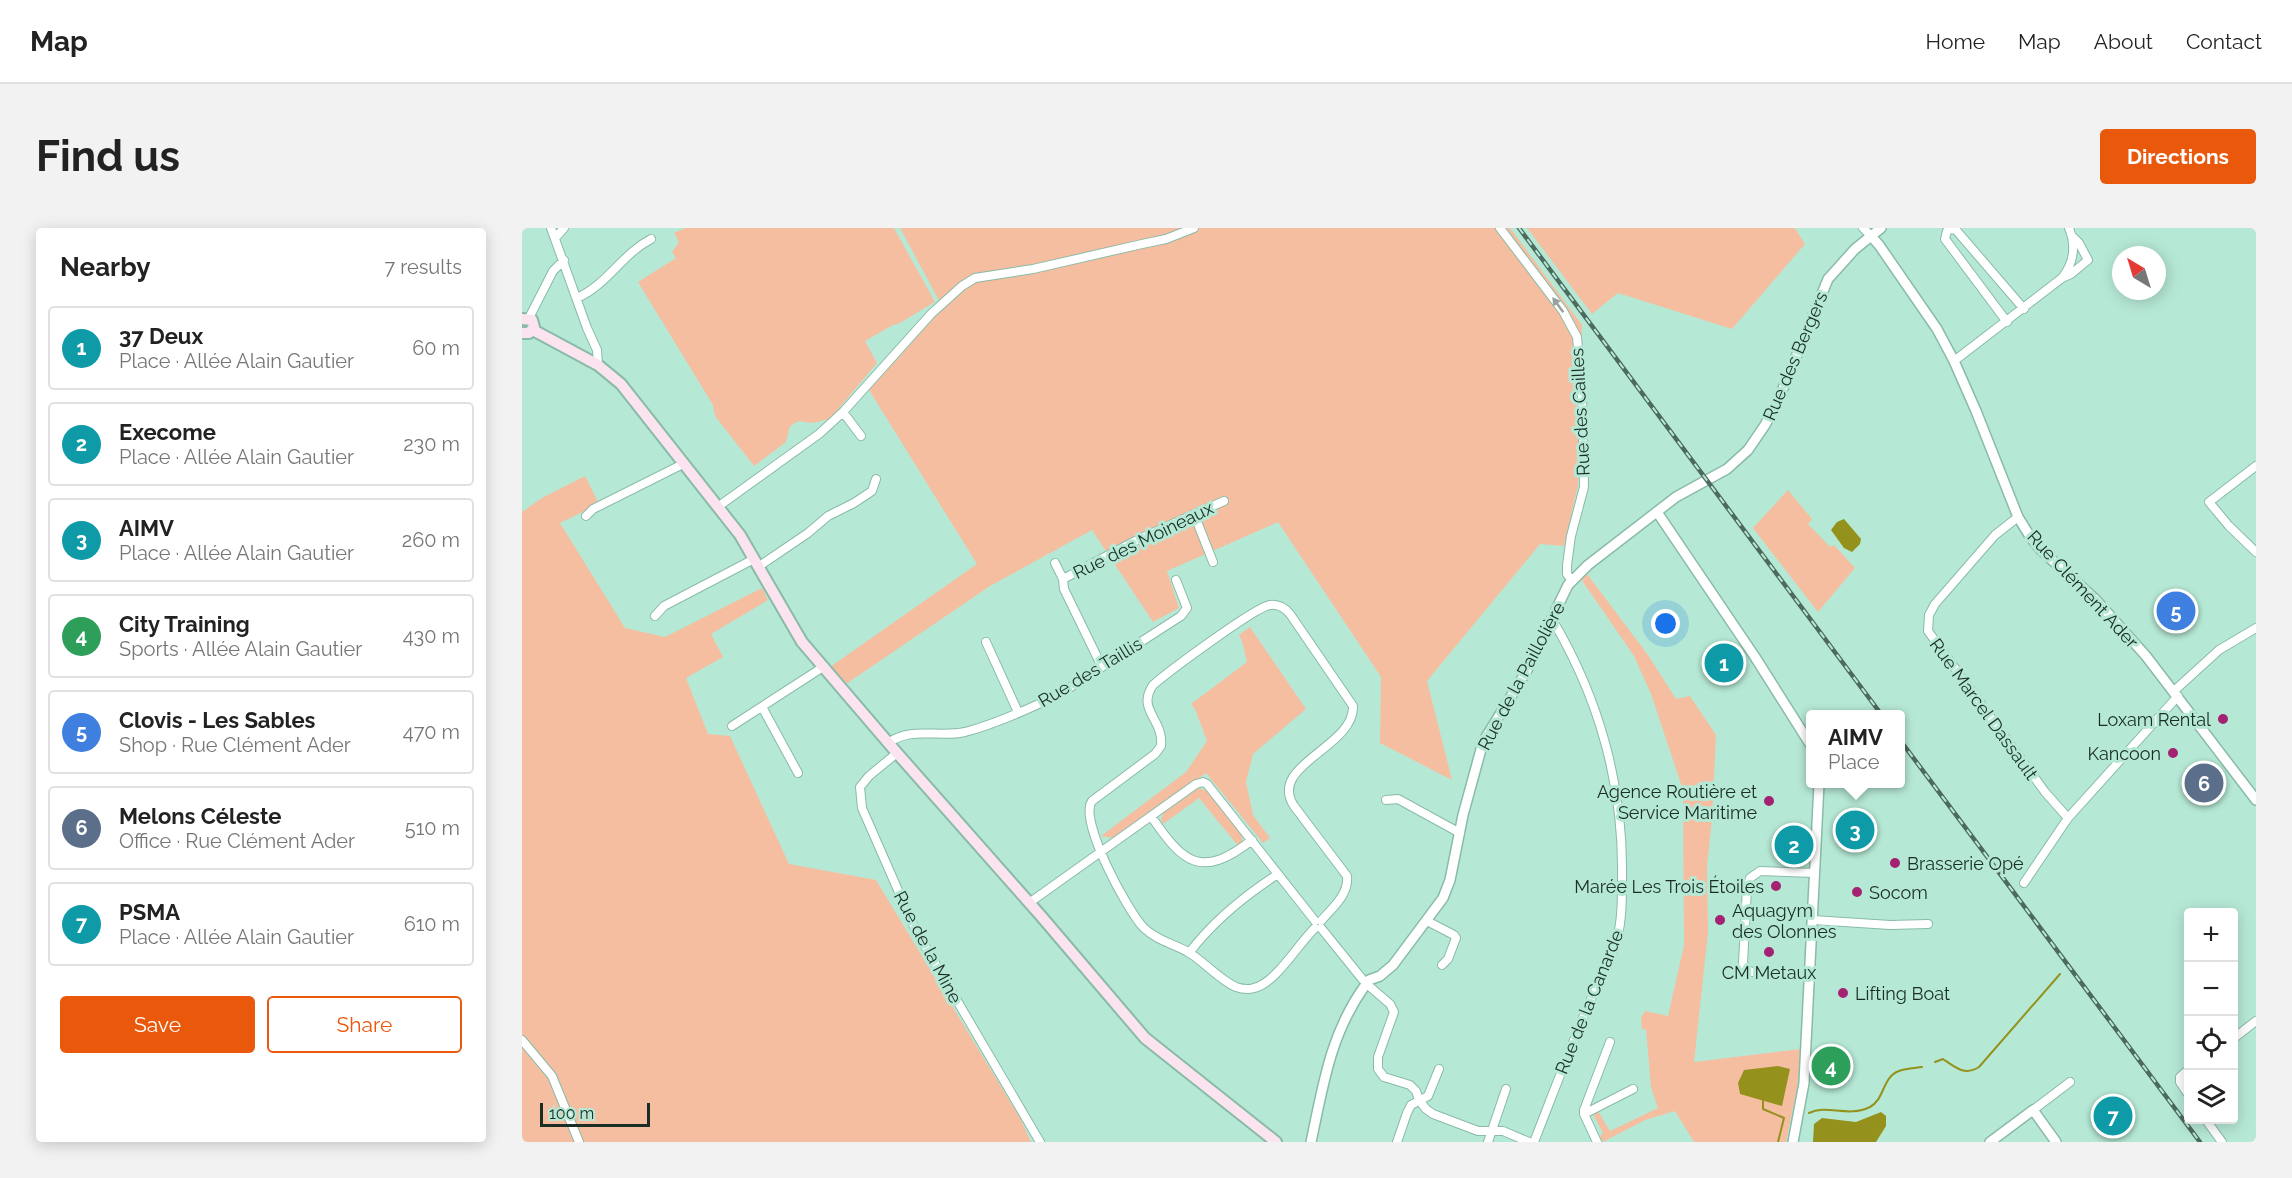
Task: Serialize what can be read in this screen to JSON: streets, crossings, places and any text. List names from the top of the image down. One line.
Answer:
{"streets":{"street":["Rue des Bergers","Rue des Cailles","Rue des Moineaux","Rue Clément Ader","Rue des Taillis","Rue de la Paillolière","Rue Marcel Dassault","Rue de la Mine","Rue de la Canarde"]},"crossings":[["Rue des Bergers","Rue Clément Ader"],["Rue des Bergers","Rue de la Paillolière"],["Rue des Cailles","Rue de la Paillolière"],["Rue Clément Ader","Rue Marcel Dassault"],["Rue de la Paillolière","Rue de la Canarde"]],"one_way":["Rue des Cailles"],"places":["Loxam Rental","Kancoon","Agence Routière et Service Maritime","Brasserie Opé","Marée Les Trois Étoiles","Socom","Aquagym des Olonnes","CM Metaux","Lifting Boat"],"scale_bar":"100 m","north":"top left","page":{"header":"Map","nav":["Home","Map","About","Contact"],"buttons":["Directions",["Save","Share"]],"title":"Find us","heading":["Nearby","7 results"],"list":[{"mark":"1","name":"37 Deux","note":"Place · Allée Alain Gautier","value":"60 m"},{"mark":"2","name":"Execome","note":"Place · Allée Alain Gautier","value":"230 m"},{"mark":"3","name":"AIMV","note":"Place · Allée Alain Gautier","value":"260 m"},{"mark":"4","name":"City Training","note":"Sports · Allée Alain Gautier","value":"430 m"},{"mark":"5","name":"Clovis - Les Sables","note":"Shop · Rue Clément Ader","value":"470 m"},{"mark":"6","name":"Melons Céleste","note":"Office · Rue Clément Ader","value":"510 m"},{"mark":"7","name":"PSMA","note":"Place · Allée Alain Gautier","value":"610 m"}],"pins":["5","1","6","3","2","4","7"],"popup":["AIMV","Place"],"map_buttons":["+","−"],"scale":"100 m"}}
